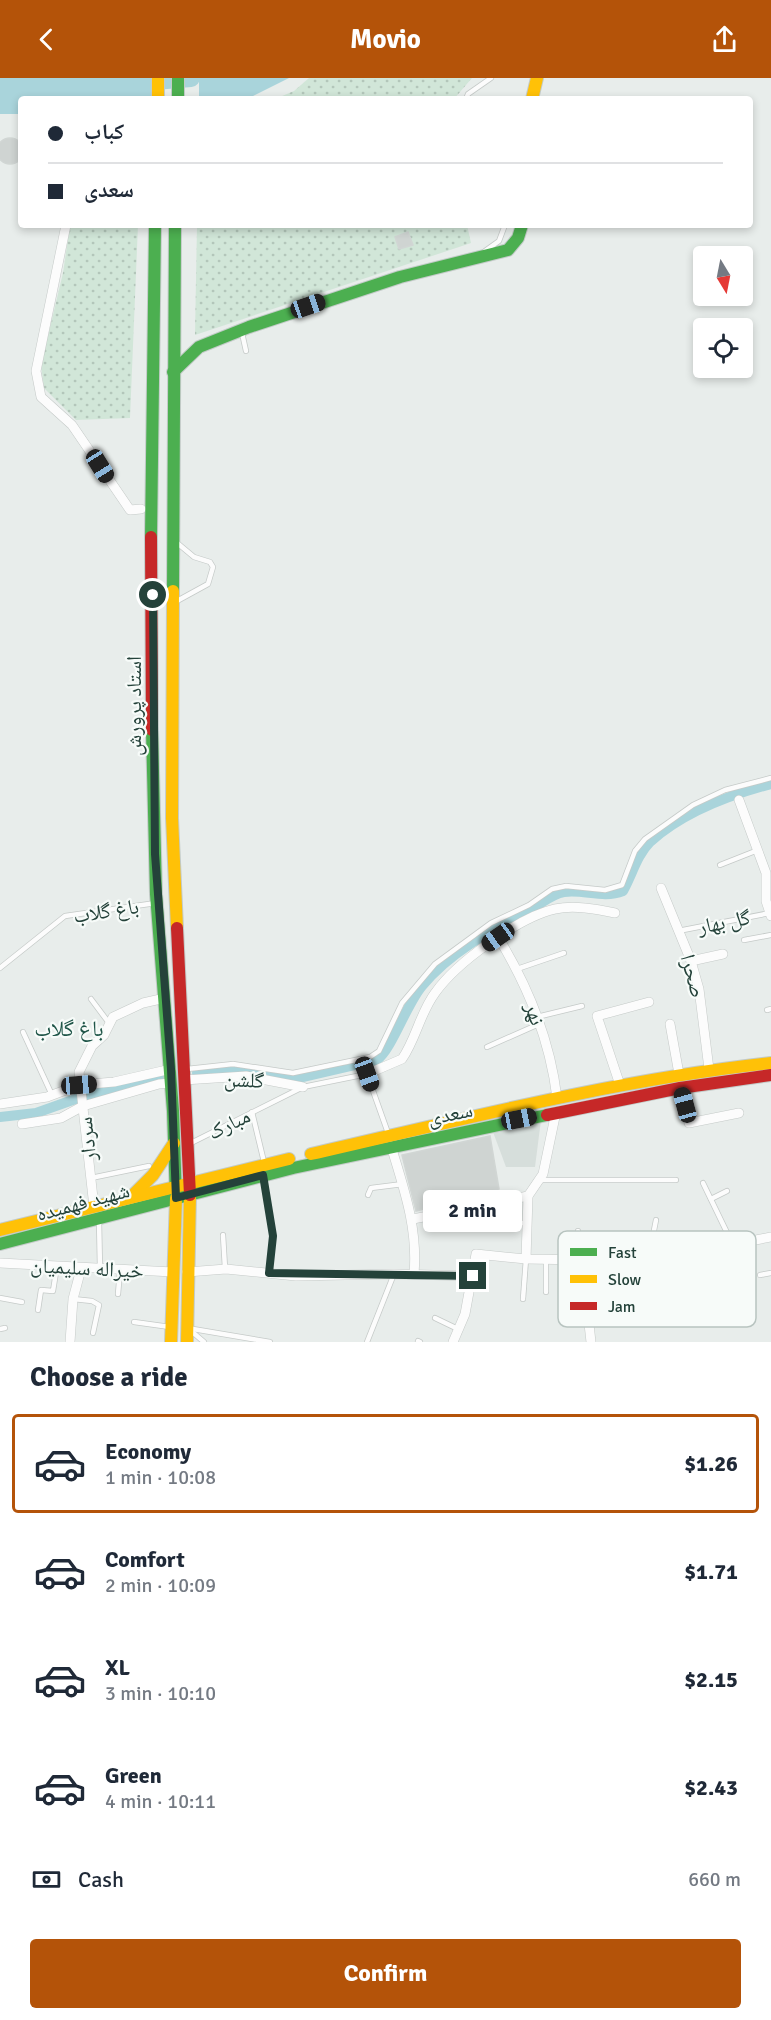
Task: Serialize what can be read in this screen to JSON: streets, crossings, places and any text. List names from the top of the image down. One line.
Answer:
{"streets":{"main road":["استاد پرورش","سعدی","شهید فهمیده"],"street":["صحرا","نهر","گلشن","سردار","خیراله سلیمیان"],"lane":["باغ گلاب","گل بهار","مبارک"]},"crossings":[["استاد پرورش","باغ گلاب"],["استاد پرورش","گلشن"],["استاد پرورش","سعدی"],["استاد پرورش","مبارک"],["استاد پرورش","شهید فهمیده"],["استاد پرورش","خیراله سلیمیان"],["گل بهار","صحرا"],["صحرا","سعدی"],["نهر","سعدی"],["گلشن","مبارک"],["سعدی","شهید فهمیده"],["سردار","شهید فهمیده"]],"districts":["باغ گلاب"],"legend":["Fast","Slow","Jam"],"north":"bottom","page":{"header":"Movio","banner":["کباب","سعدی"],"bubble":"2 min","heading":"Choose a ride","list":[{"name":"Economy","note":"1 min · 10:08","value":"$1.26"},{"name":"Comfort","note":"2 min · 10:09","value":"$1.71"},{"name":"XL","note":"3 min · 10:10","value":"$2.15"},{"name":"Green","note":"4 min · 10:11","value":"$2.43"}],"pay":["Cash","660 m"],"buttons":"Confirm"}}
